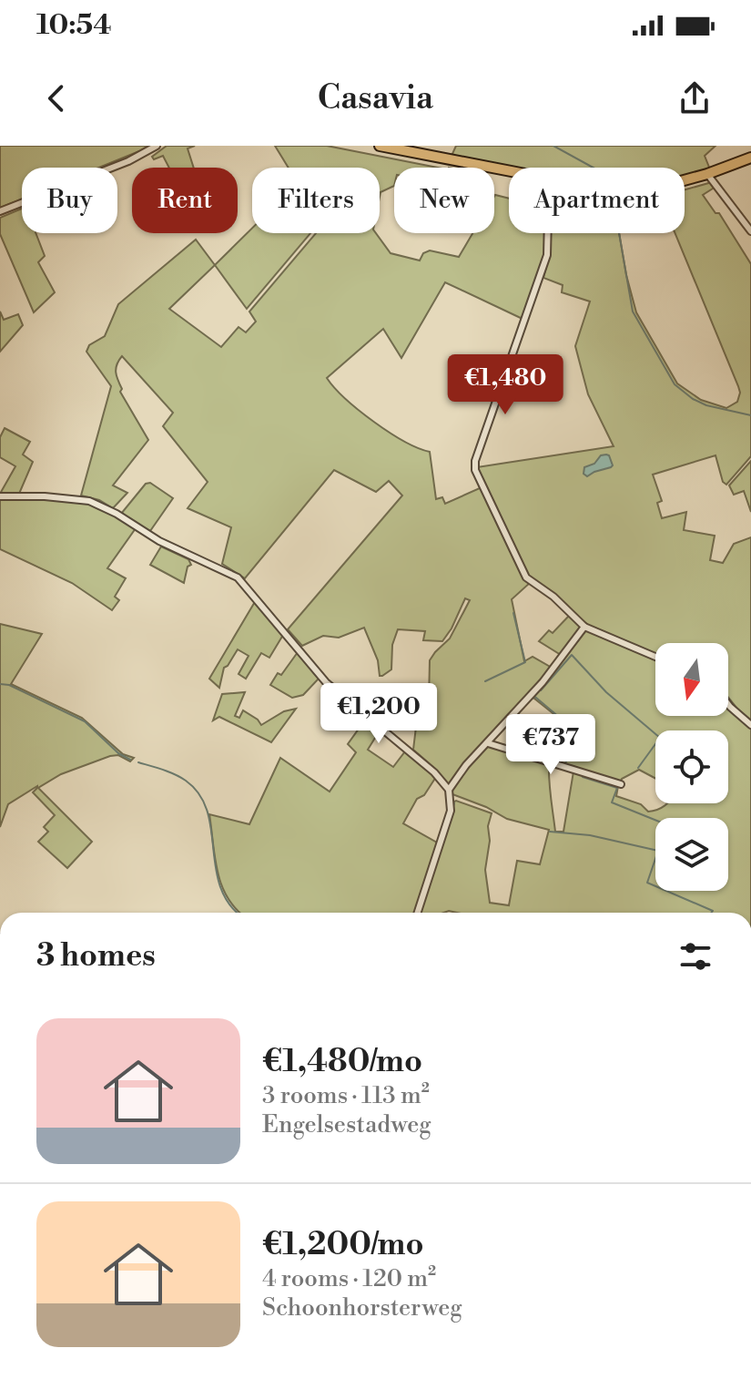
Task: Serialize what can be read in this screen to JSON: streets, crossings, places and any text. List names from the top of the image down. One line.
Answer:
{"north":"bottom","page":{"status":"10:54","header":"Casavia","chip":["Buy","Rent","Filters","New","Apartment"],"price":["€1,480","€1,200","€737"],"heading":"3 homes","list":[{"name":"€1,480/mo","note":"3 rooms · 113 m² · Engelsestadweg"},{"name":"€1,200/mo","note":"4 rooms · 120 m² · Schoonhorsterweg"}]}}
